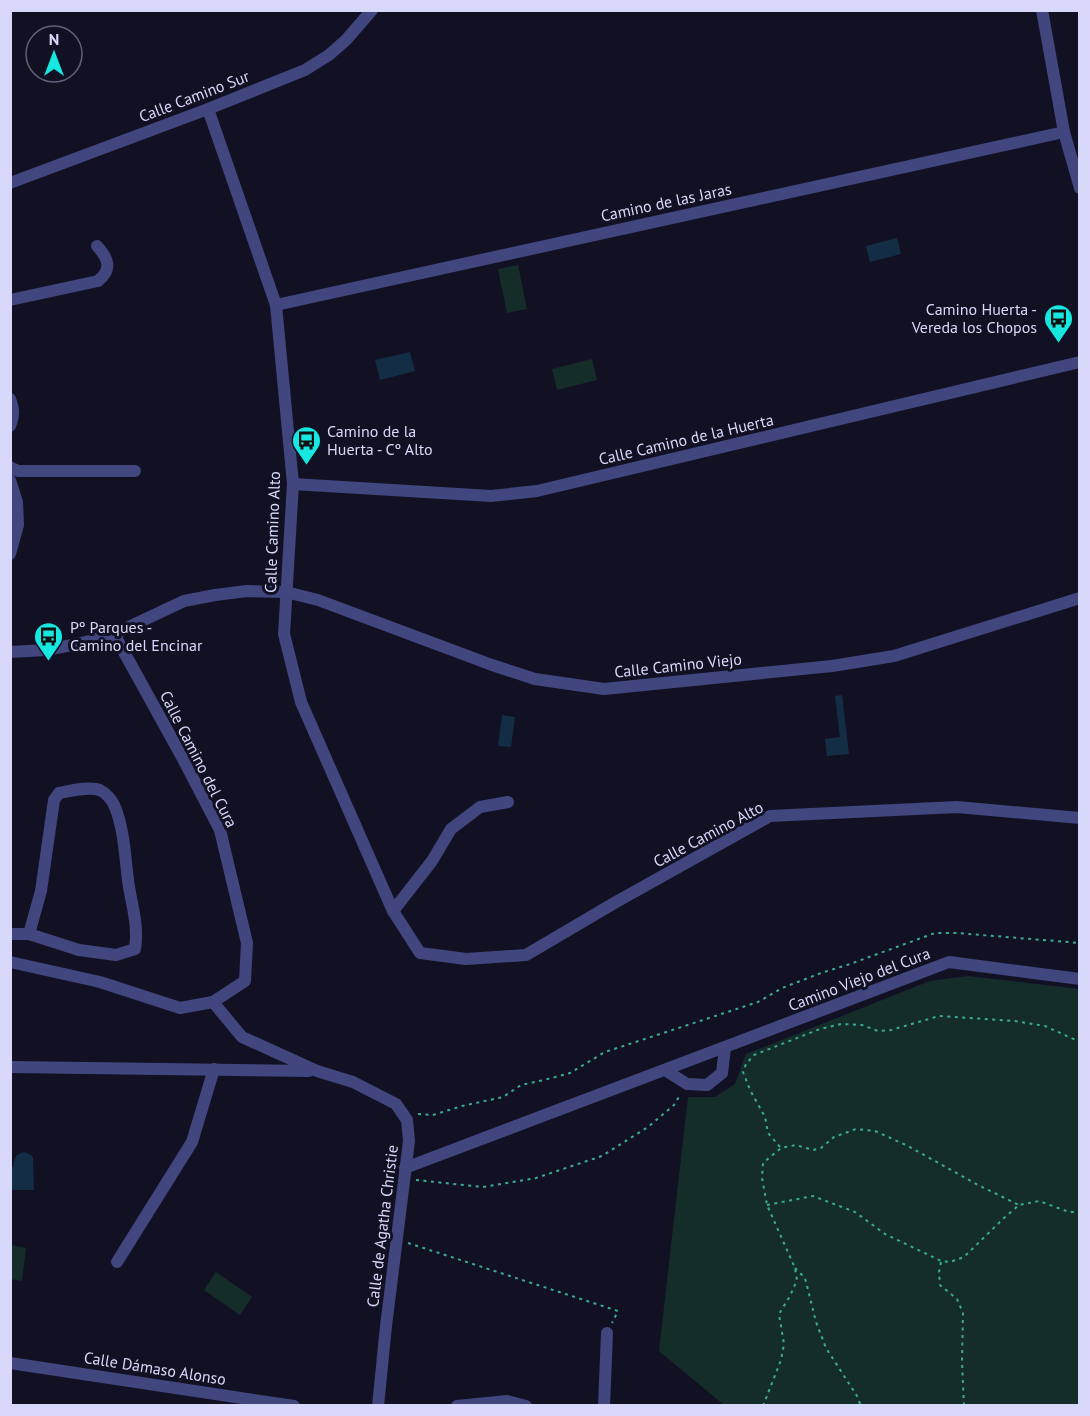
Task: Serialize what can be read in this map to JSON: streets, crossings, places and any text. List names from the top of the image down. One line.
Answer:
{"streets":{"street":["Calle Camino Sur","Camino de las Jaras","Calle Camino de la Huerta","Calle Camino Alto","Calle Camino Viejo","Calle Camino del Cura","Camino Viejo del Cura","Calle de Agatha Christie","Calle Dámaso Alonso"]},"crossings":[["Calle Camino Sur","Calle Camino Alto"],["Camino de las Jaras","Calle Camino Alto"],["Calle Camino de la Huerta","Calle Camino Alto"],["Calle Camino Alto","Calle Camino Viejo"],["Calle Camino Viejo","Calle Camino del Cura"],["Camino Viejo del Cura","Calle de Agatha Christie"]],"places":{"bus stop":["Camino Huerta - Vereda los Chopos","Camino de la Huerta - Cº Alto","Pº Parques - Camino del Encinar"]},"north":"top"}
